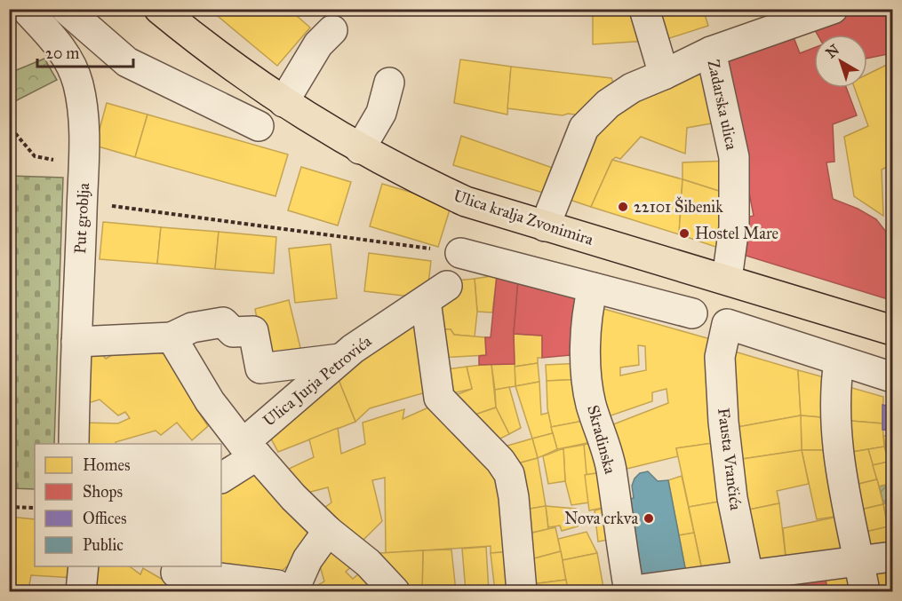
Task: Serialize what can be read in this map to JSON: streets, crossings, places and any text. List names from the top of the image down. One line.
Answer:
{"streets":{"main road":["Ulica kralja Zvonimira"],"street":["Zadarska ulica","Put groblja","Ulica Jurja Petrovića","Skradinska","Fausta Vrančića"]},"crossings":[["Zadarska ulica","Ulica kralja Zvonimira"]],"places":["22101 Šibenik","Hostel Mare","Nova crkva"],"legend":["Homes","Shops","Offices","Public"],"scale_bar":"20 m","north":"top left"}
